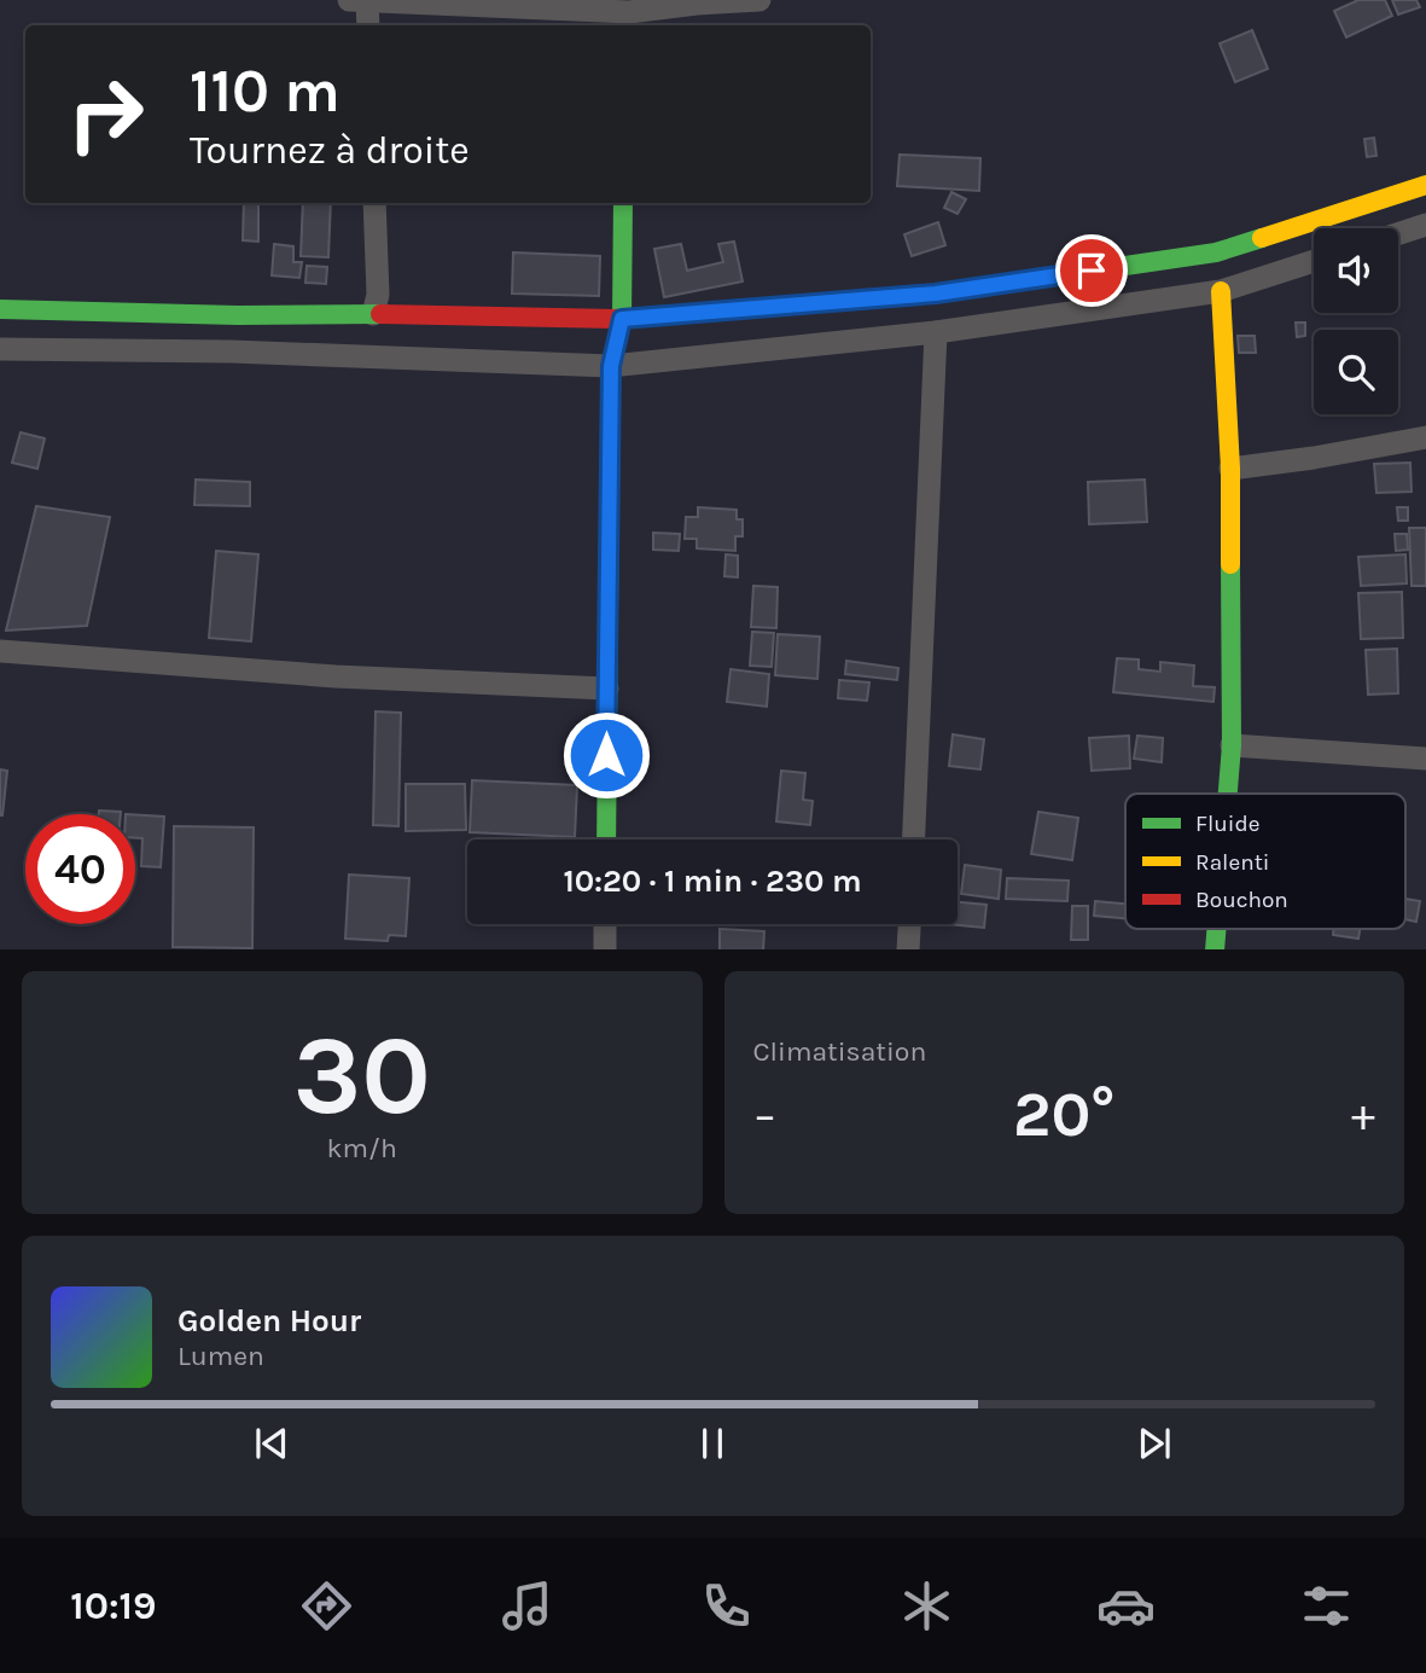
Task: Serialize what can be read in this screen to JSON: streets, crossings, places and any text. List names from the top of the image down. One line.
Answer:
{"legend":["Fluide","Ralenti","Bouchon"],"page":{"turn":["110 m","Tournez à droite"],"limit":"40","trip":"10:20 · 1 min · 230 m","tile":[["30","km/h"],"Climatisation"],"heat":["−","20°","+"],"song":["Golden Hour","Lumen"],"tabs":"10:19"}}
